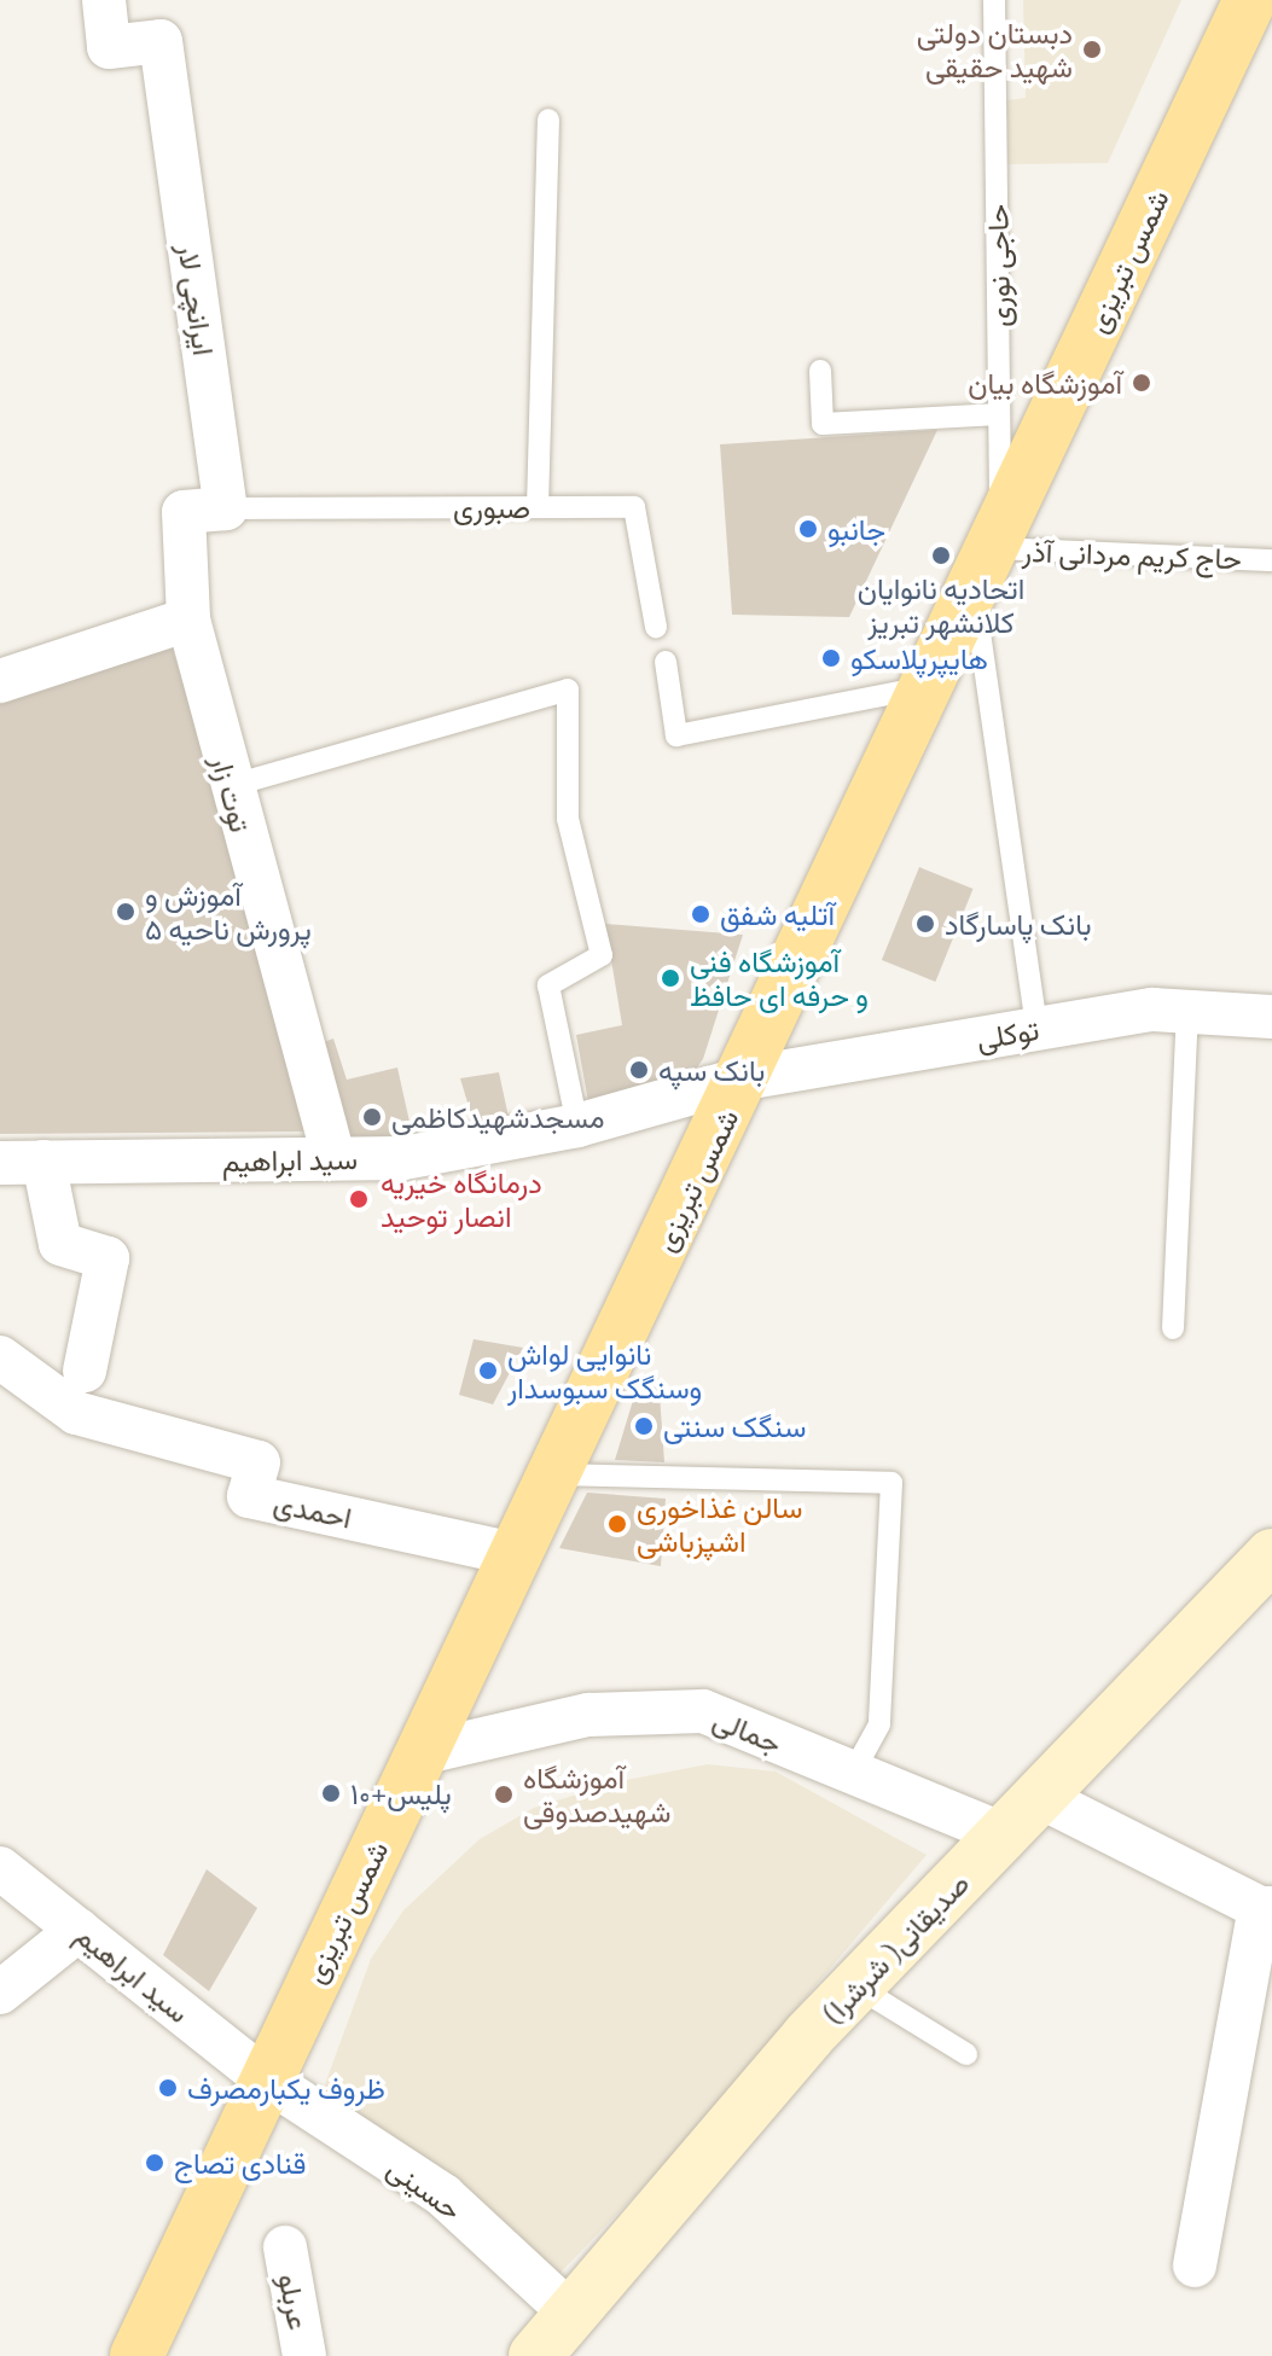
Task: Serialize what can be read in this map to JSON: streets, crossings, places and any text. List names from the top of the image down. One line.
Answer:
{"streets":{"main road":["شمس تبریزی"],"street":["ایرانچی لار","توت زار","توکلی","سید ابراهیم","احمدی","جمالی","(شرشرا )صدیقانی","حسینی","عربلو"],"lane":["حاجی نوری","صبوری","حاج کریم مردانی آذر"]},"crossings":[["شمس تبریزی","حاجی نوری"],["شمس تبریزی","حاج کریم مردانی آذر"],["شمس تبریزی","توکلی"],["شمس تبریزی","سید ابراهیم"],["شمس تبریزی","احمدی"],["شمس تبریزی","جمالی"],["شمس تبریزی","حسینی"],["حاجی نوری","حاج کریم مردانی آذر"],["حاجی نوری","توکلی"],["ایرانچی لار","صبوری"],["توت زار","سید ابراهیم"],["توکلی","سید ابراهیم"],["سید ابراهیم","حسینی"],["جمالی","(شرشرا )صدیقانی"],["(شرشرا )صدیقانی","حسینی"]],"places":["دبستان دولتی شهید حقیقی","آموزشگاه بیان","جانبو","اتحادیه نانوایان کلانشهر تبریز","هایپرپلاسکو","آموزش و پرورش ناحیه ۵","آتلیه شفق","بانک پاسارگاد","آموزشگاه فنی و حرفه ای حافظ","بانک سپه","مسجدشهیدکاظمی","درمانگاه خیریه انصار توحید","نانوایی لواش وسنگک سبوسدار","سنگک سنتی","سالن غذاخوری اشپزباشی","پلیس+۱۰","آموزشگاه شهیدصدوقی","ظروف یکبارمصرف","قنادی تصاج"]}
